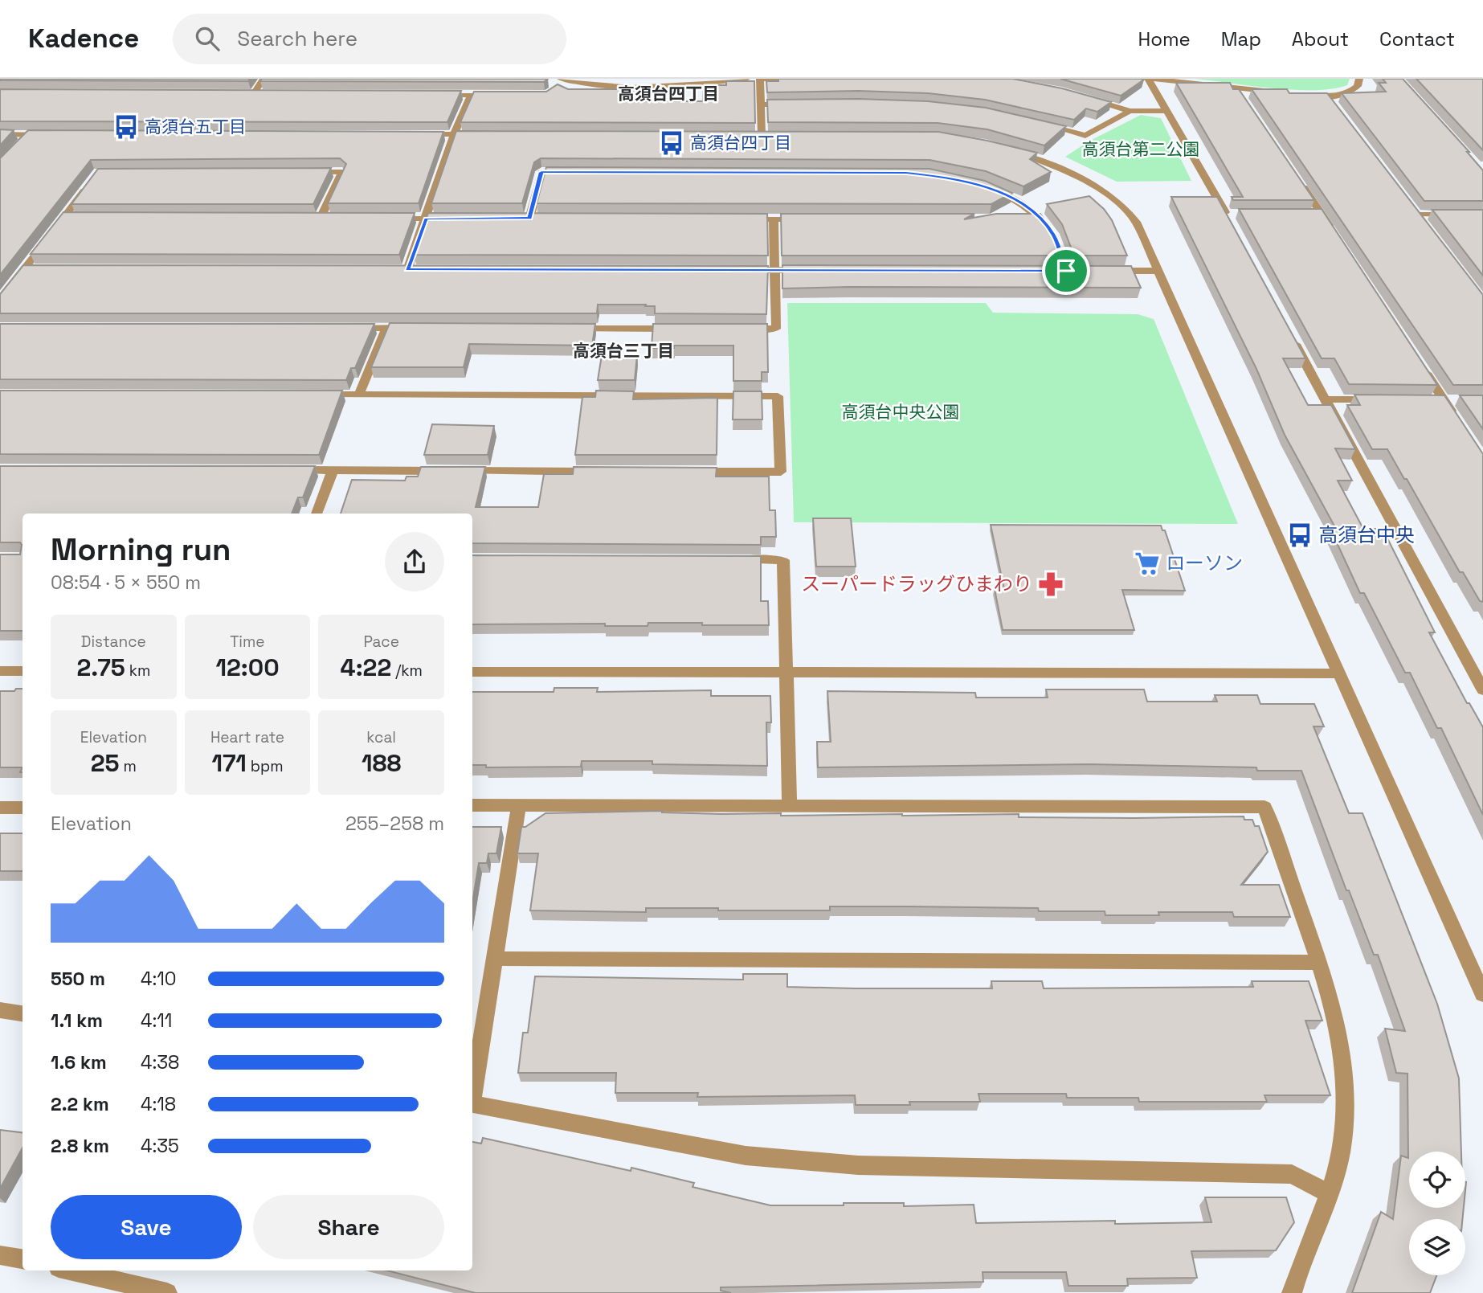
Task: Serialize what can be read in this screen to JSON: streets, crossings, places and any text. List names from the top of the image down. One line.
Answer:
{"districts":["高須台四丁目","高須台三丁目"],"parks":["高須台第二公園","高須台中央公園"],"places":{"bus stop":["高須台五丁目","高須台四丁目","高須台中央"],"supermarket":["ローソン"],"pharmacy":["スーパードラッグひまわり"]},"page":{"header":"Kadence","search":"Search here","nav":["Home","Map","About","Contact"],"heading":["Morning run","08:54 · 5 × 550 m"],"stats":[["Distance","2.75 km"],["Time","12:00"],["Pace","4:22 /km"],["Elevation","25 m"],["Heart rate","171 bpm"],["kcal","188"]],"chart":["Elevation","255–258 m"],"list":[{"name":"550 m","note":"4:10"},{"name":"1.1 km","note":"4:11"},{"name":"1.6 km","note":"4:38"},{"name":"2.2 km","note":"4:18"},{"name":"2.8 km","note":"4:35"}],"buttons":["Save","Share"]}}
